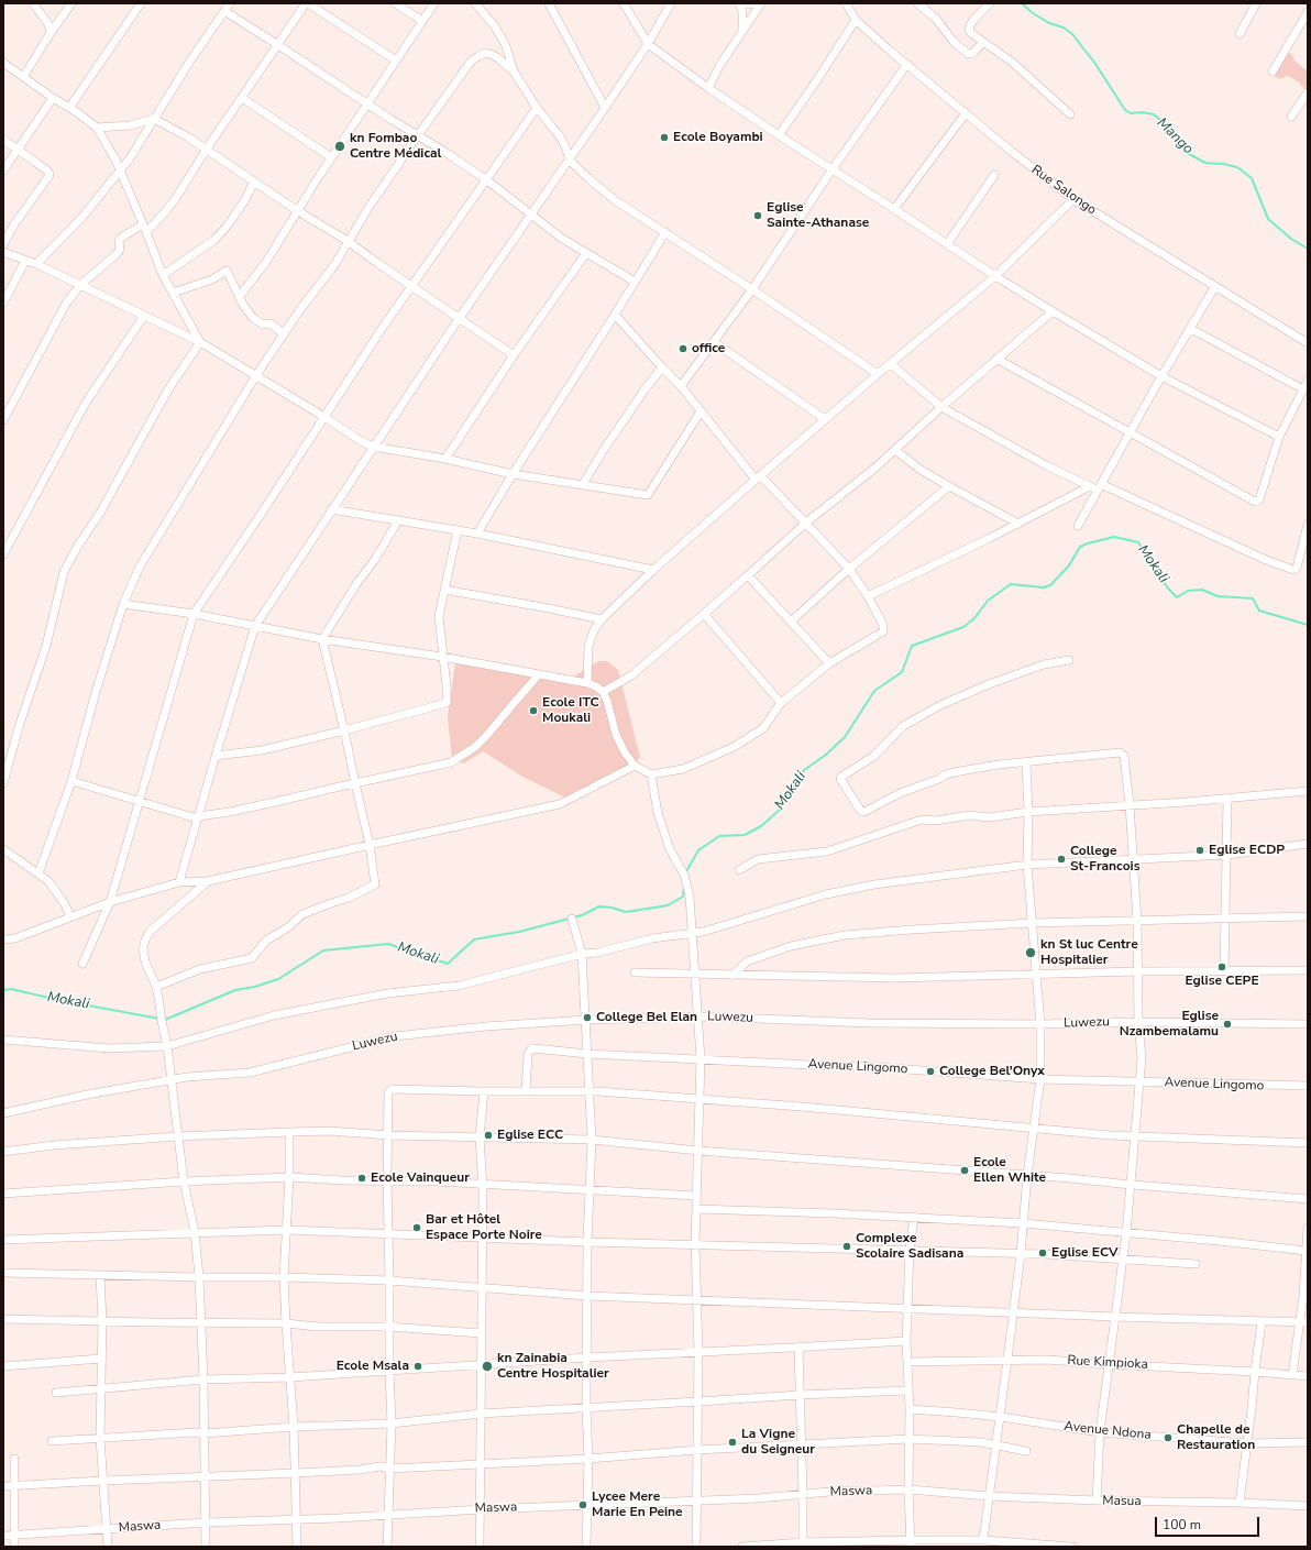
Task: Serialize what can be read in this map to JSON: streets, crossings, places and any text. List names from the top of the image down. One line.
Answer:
{"streets":{"street":["Rue Salongo","Luwezu","Avenue Lingomo","Rue Kimpioka","Avenue Ndona","Maswa","Masua"]},"crossings":[["Maswa","Masua"]],"water":["Mango","Mokali"],"places":["Ecole Boyambi","kn Fombao Centre Médical","Eglise Sainte-Athanase","office","Ecole ITC Moukali","Eglise ECDP","College St-Francois","kn St luc Centre Hospitalier","Eglise CEPE","College Bel Elan","Eglise Nzambemalamu","College Bel'Onyx","Eglise ECC","Ecole Ellen White","Ecole Vainqueur","Bar et Hôtel Espace Porte Noire","Complexe Scolaire Sadisana","Eglise ECV","Ecole Msala","kn Zainabia Centre Hospitalier","Chapelle de Restauration","La Vigne du Seigneur","Lycee Mere Marie En Peine"],"scale_bar":"100 m"}
